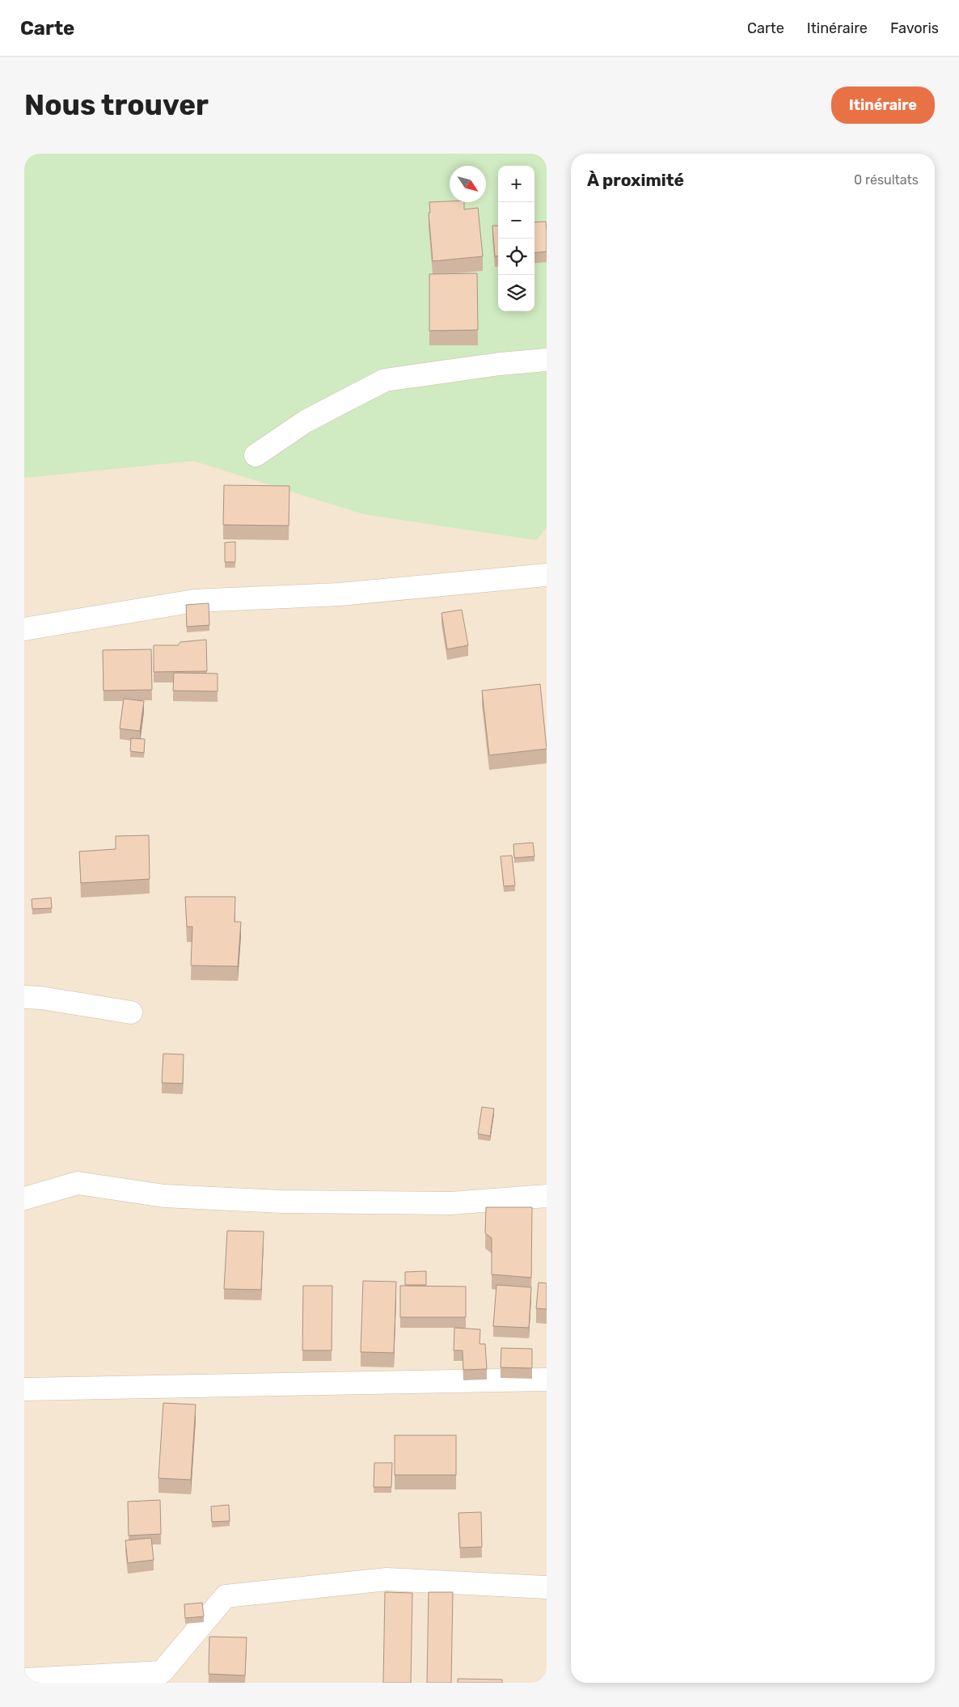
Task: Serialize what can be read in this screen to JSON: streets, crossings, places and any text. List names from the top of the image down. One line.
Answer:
{"north":"bottom right","page":{"header":"Carte","nav":["Carte","Itinéraire","Favoris"],"buttons":"Itinéraire","title":"Nous trouver","heading":["À proximité","0 résultats"],"map_buttons":["+","−"]}}
